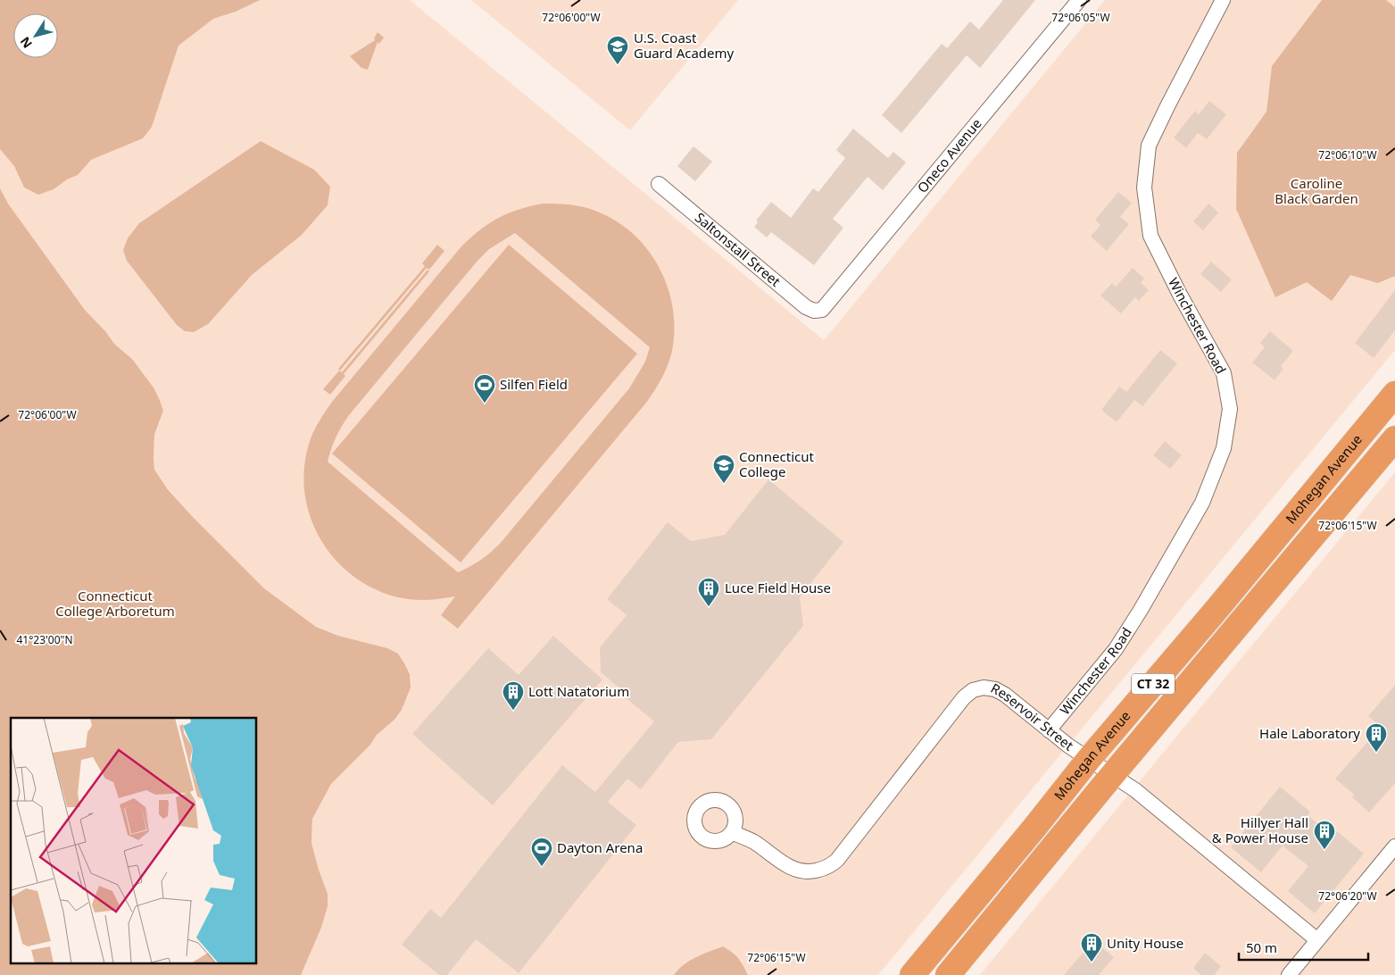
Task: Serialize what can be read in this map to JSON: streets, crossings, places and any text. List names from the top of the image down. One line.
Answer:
{"streets":{"highway":["Mohegan Avenue","CT 32"],"street":["Oneco Avenue","Saltonstall Street","Winchester Road","Reservoir Street"]},"crossings":[["Oneco Avenue","Saltonstall Street"],["Winchester Road","Reservoir Street"],["Mohegan Avenue","Reservoir Street"]],"parks":["Caroline Black Garden","Connecticut College Arboretum"],"places":{"school or university":["U.S. Coast Guard Academy","Connecticut College"],"sports":["Silfen Field","Dayton Arena"],"building":["Luce Field House","Lott Natatorium","Hale Laboratory","Hillyer Hall & Power House","Unity House"]},"scale_bar":"50 m","north":"bottom left","coordinates":["72°06'00\"W","72°06'05\"W","72°06'10\"W","72°06'15\"W","41°23'00\"N","72°06'20\"W"]}
